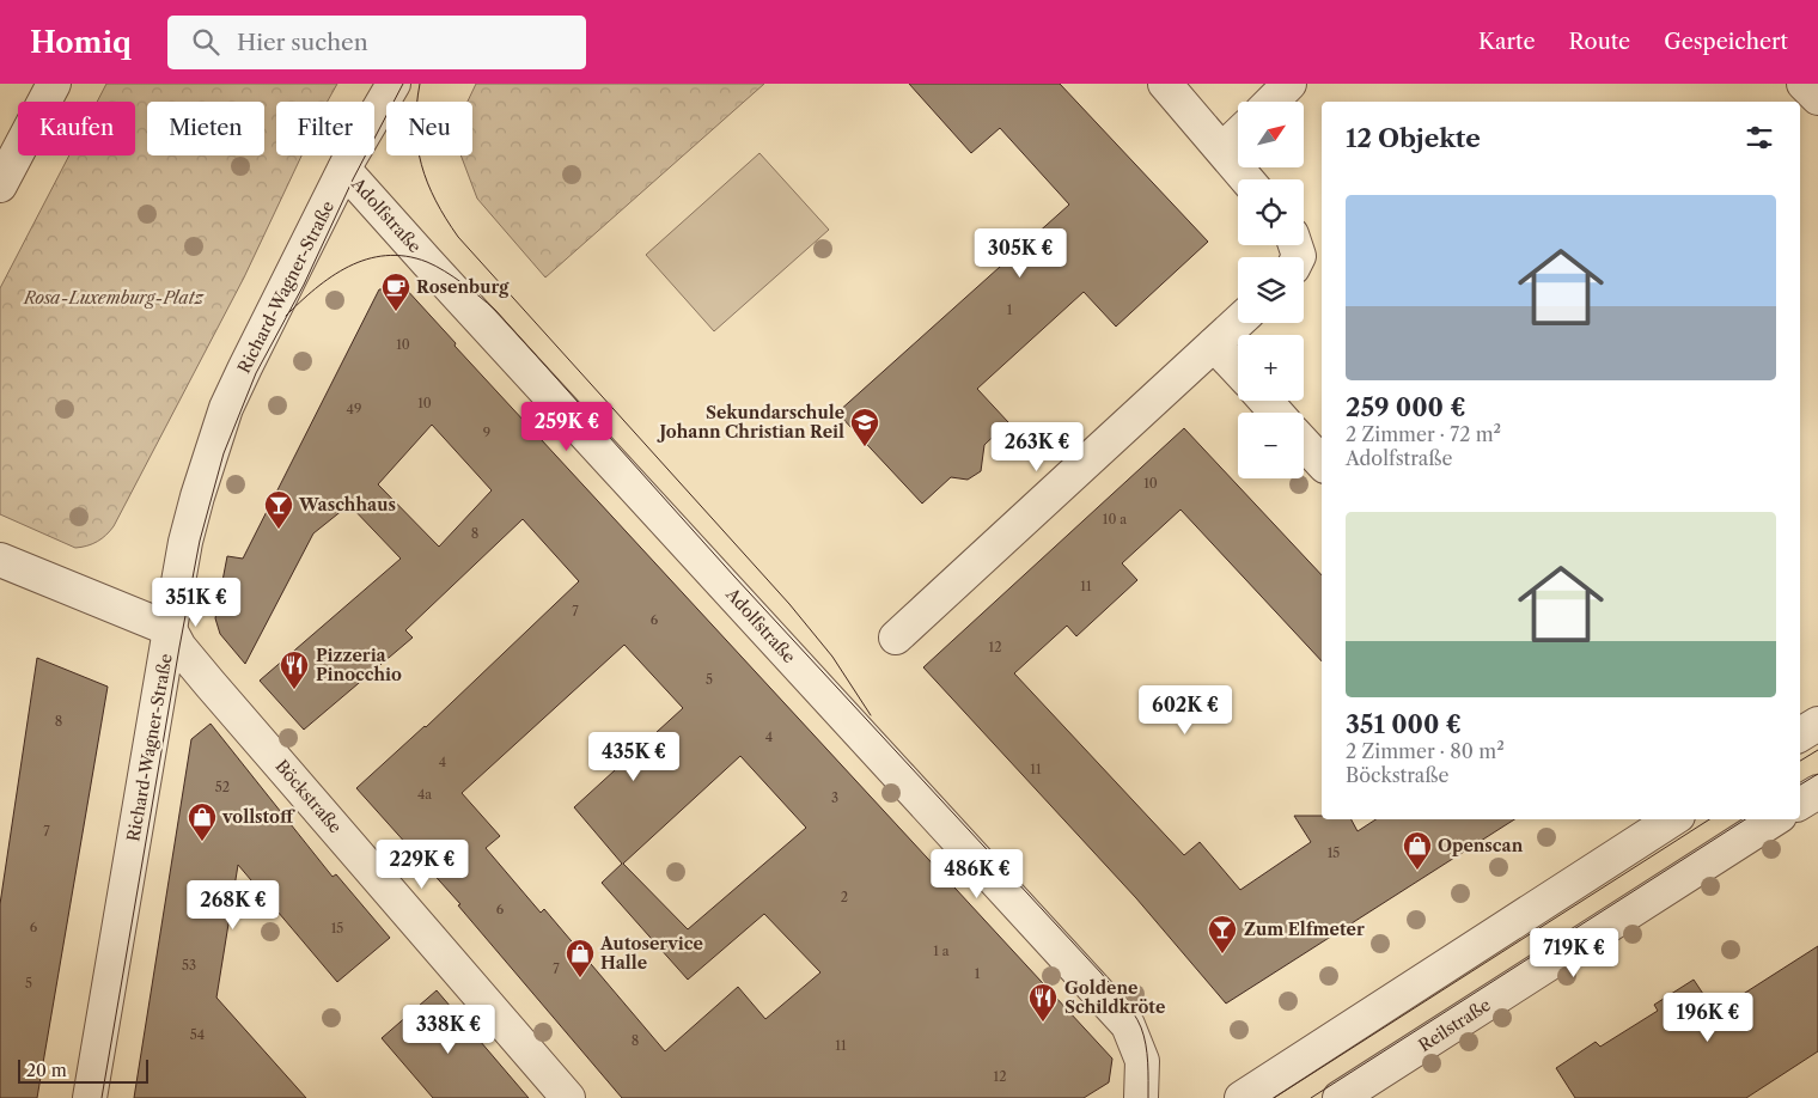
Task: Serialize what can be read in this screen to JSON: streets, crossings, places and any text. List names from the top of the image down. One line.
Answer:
{"streets":{"street":["Adolfstraße","Richard-Wagner-Straße","Böckstraße","Reilstraße"]},"crossings":[["Adolfstraße","Richard-Wagner-Straße"],["Richard-Wagner-Straße","Böckstraße"]],"parks":["Rosa-Luxemburg-Platz"],"places":{"cafe":["Rosenburg"],"school or university":["Sekundarschule Johann Christian Reil"],"bar":["Waschhaus","Zum Elfmeter"],"restaurant":["Pizzeria Pinocchio","Goldene Schildkröte"],"shop":["vollstoff","Openscan","Autoservice Halle"]},"house_numbers":["1","10","10","49","9","10","10 a","8","11","7","6","12","5","8","4","4","11","52","4a","3","7","15","2","6","6","15","1 a","53","7","1","5","54","8","11","12"],"scale_bar":"20 m","north":"top right","page":{"header":"Homiq","search":"Hier suchen","nav":["Karte","Route","Gespeichert"],"map_buttons":["+","−"],"chip":["Kaufen","Mieten","Filter","Neu"],"heading":"12 Objekte","list":[{"name":"259 000 €","note":"2 Zimmer · 72 m² · Adolfstraße"},{"name":"351 000 €","note":"2 Zimmer · 80 m² · Böckstraße"}],"price":["305K €","259K €","263K €","351K €","602K €","435K €","229K €","486K €","268K €","719K €","196K €","338K €"],"scale":"20 m"}}
